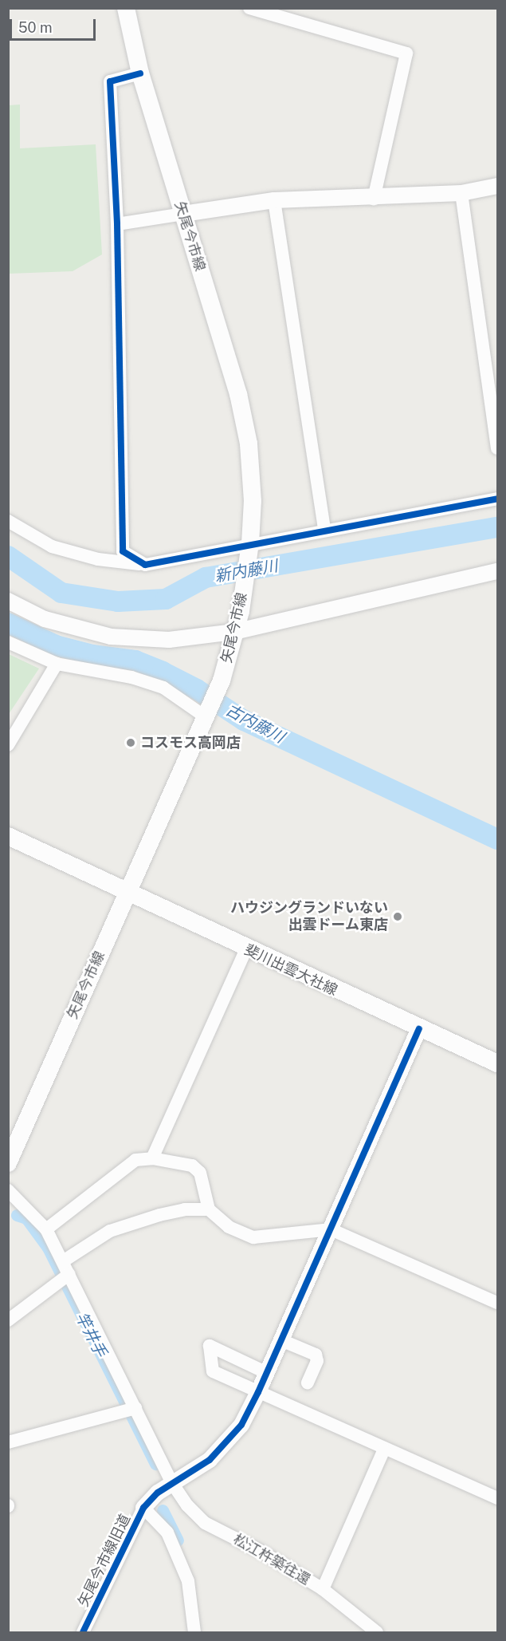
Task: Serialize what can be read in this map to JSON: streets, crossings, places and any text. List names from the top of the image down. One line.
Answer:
{"streets":{"main road":["矢尾今市線","斐川出雲大社線"],"street":["松江杵築往還","矢尾今市線旧道"]},"crossings":[["矢尾今市線","斐川出雲大社線"],["斐川出雲大社線","矢尾今市線旧道"],["松江杵築往還","矢尾今市線旧道"]],"water":["新内藤川","古内藤川","竿井手"],"places":["コスモス高岡店","ハウジングランドいない 出雲ドーム東店"],"scale_bar":"50 m"}
